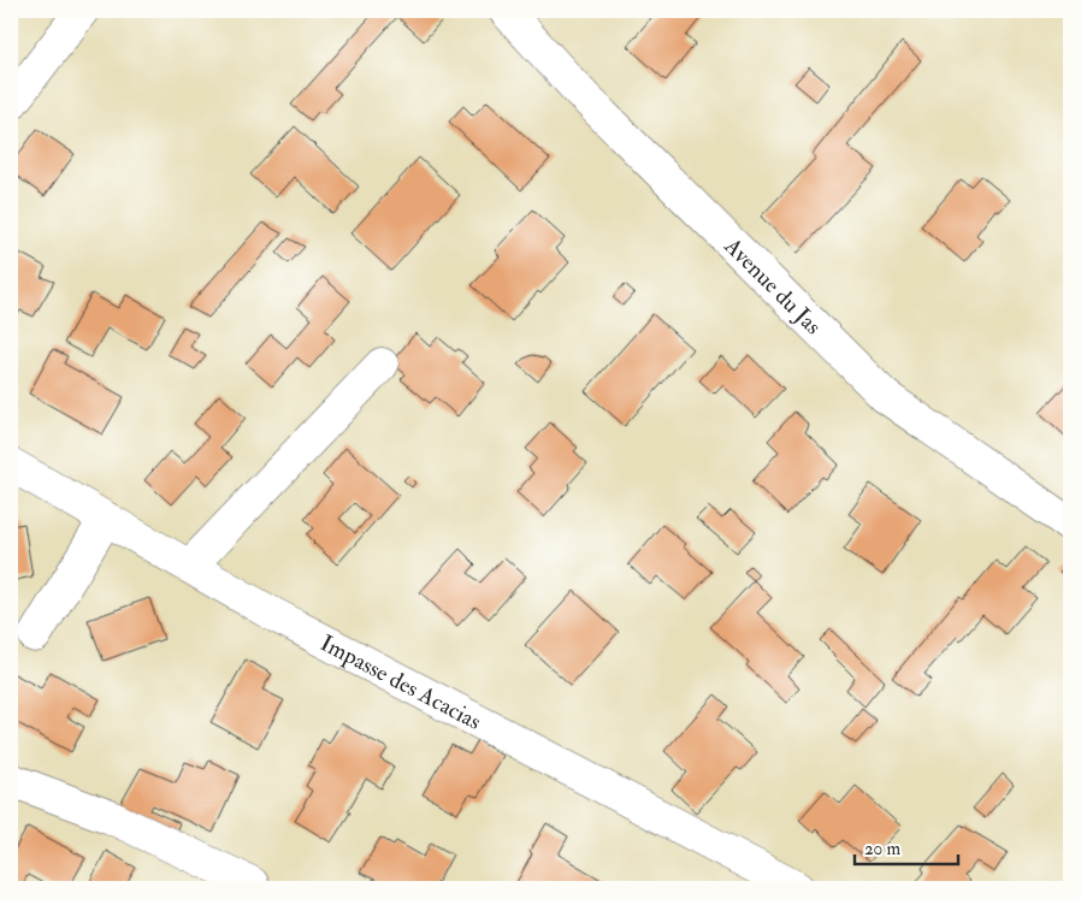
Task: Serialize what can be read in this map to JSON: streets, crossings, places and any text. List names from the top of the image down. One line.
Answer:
{"streets":{"street":["Avenue du Jas","Impasse des Acacias"]},"scale_bar":"20 m"}
